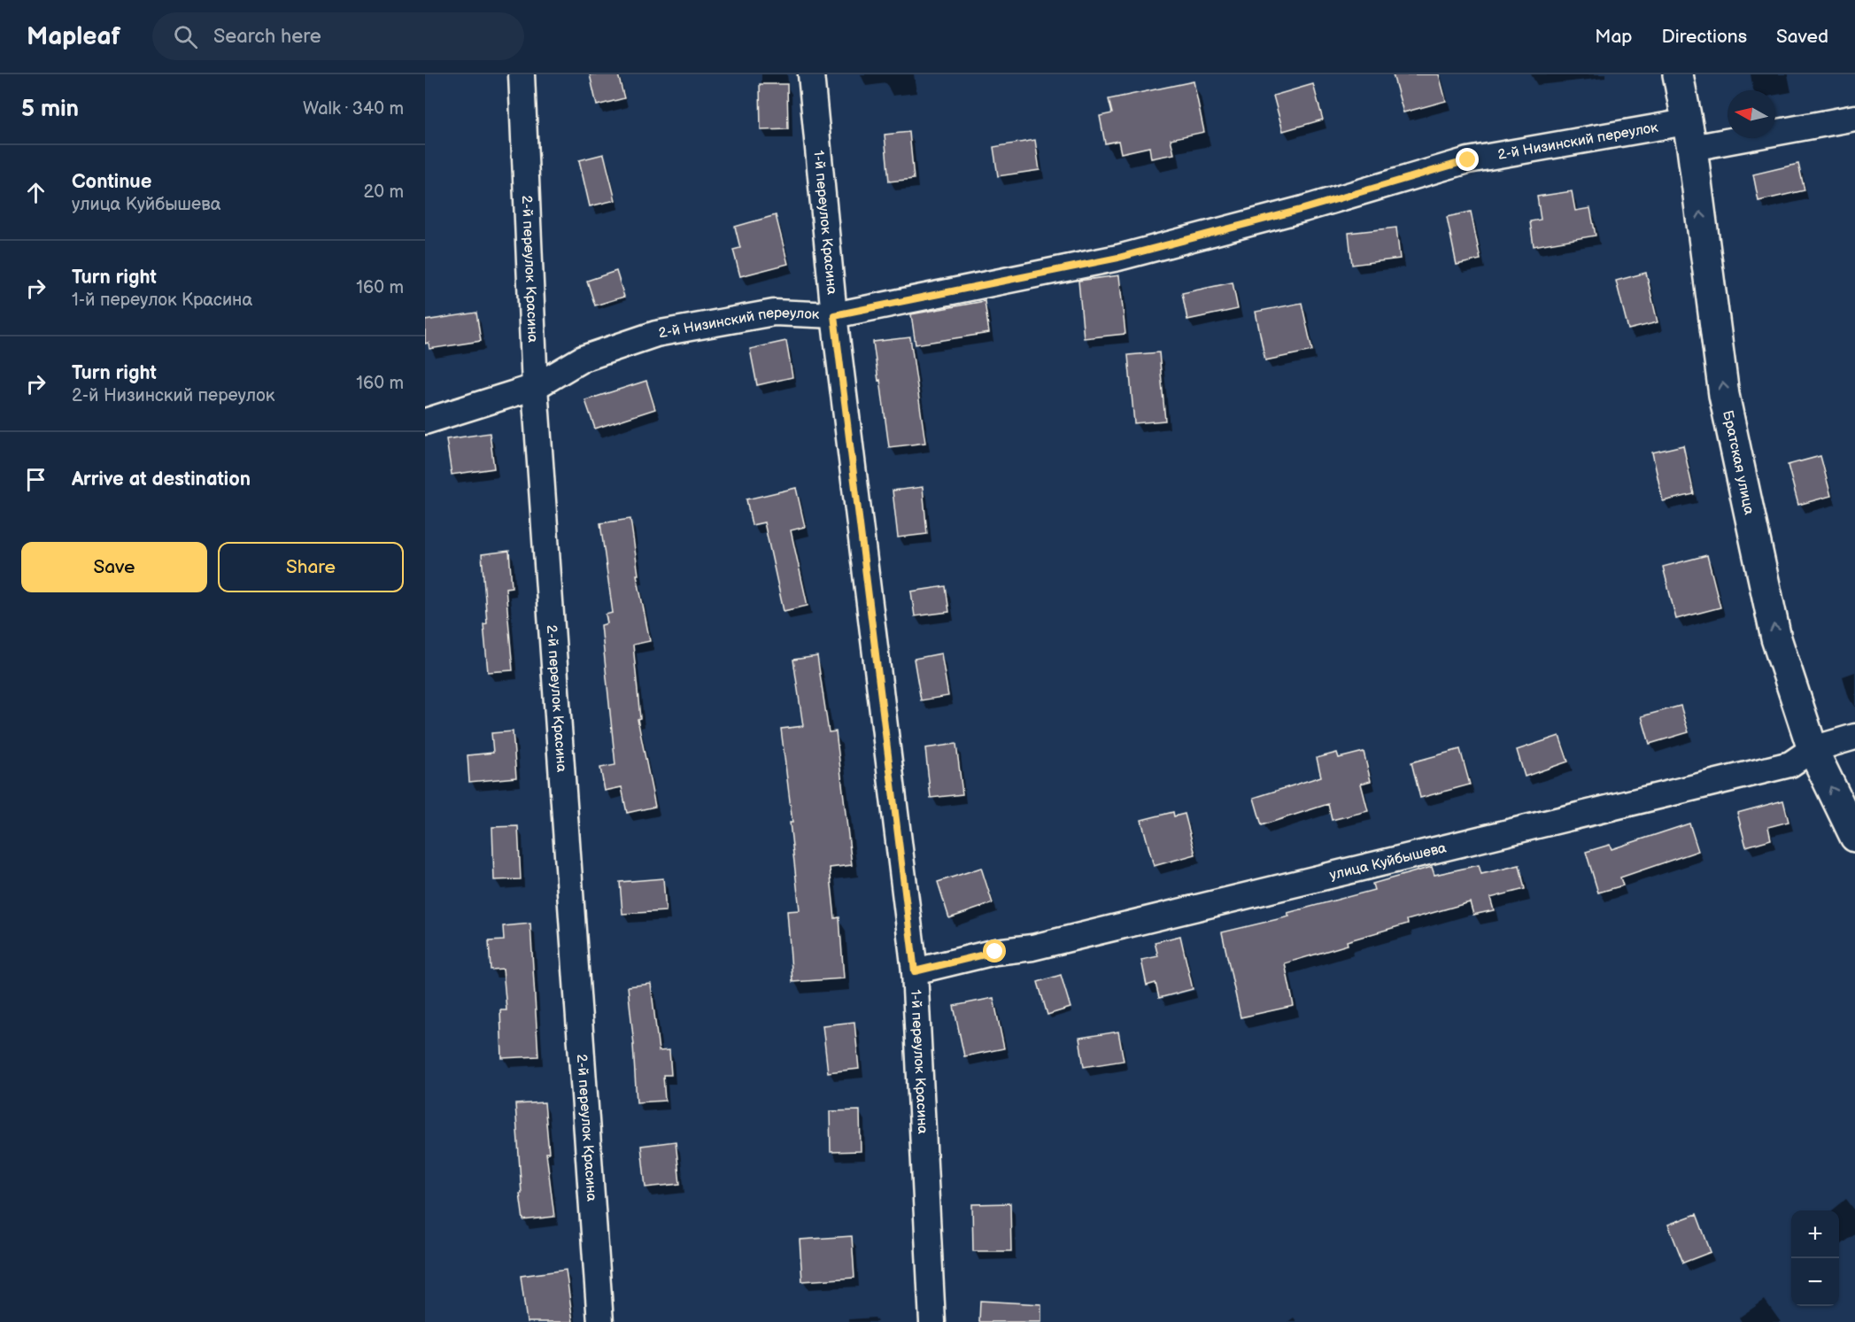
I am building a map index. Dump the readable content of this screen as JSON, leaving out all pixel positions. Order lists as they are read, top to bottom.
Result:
{
  "streets": {
    "street": [
      "2-й Низинский переулок",
      "1-й переулок Красина",
      "2-й переулок Красина",
      "Братская улица",
      "улица Куйбышева"
    ]
  },
  "crossings": [
    ["2-й Низинский переулок", "1-й переулок Красина"],
    ["2-й Низинский переулок", "2-й переулок Красина"],
    ["2-й Низинский переулок", "Братская улица"],
    ["1-й переулок Красина", "улица Куйбышева"],
    ["Братская улица", "улица Куйбышева"]
  ],
  "one_way": ["Братская улица"],
  "north": "left",
  "page": {
    "header": "Mapleaf",
    "search": "Search here",
    "nav": ["Map", "Directions", "Saved"],
    "heading": ["5 min", "Walk · 340 m"],
    "list": [
      ["Continue", "улица Куйбышева", "20 m"],
      ["Turn right", "1-й переулок Красина", "160 m"],
      ["Turn right", "2-й Низинский переулок", "160 m"],
      "Arrive at destination"
    ],
    "buttons": ["Save", "Share"],
    "map_buttons": ["+", "−"]
  }
}
